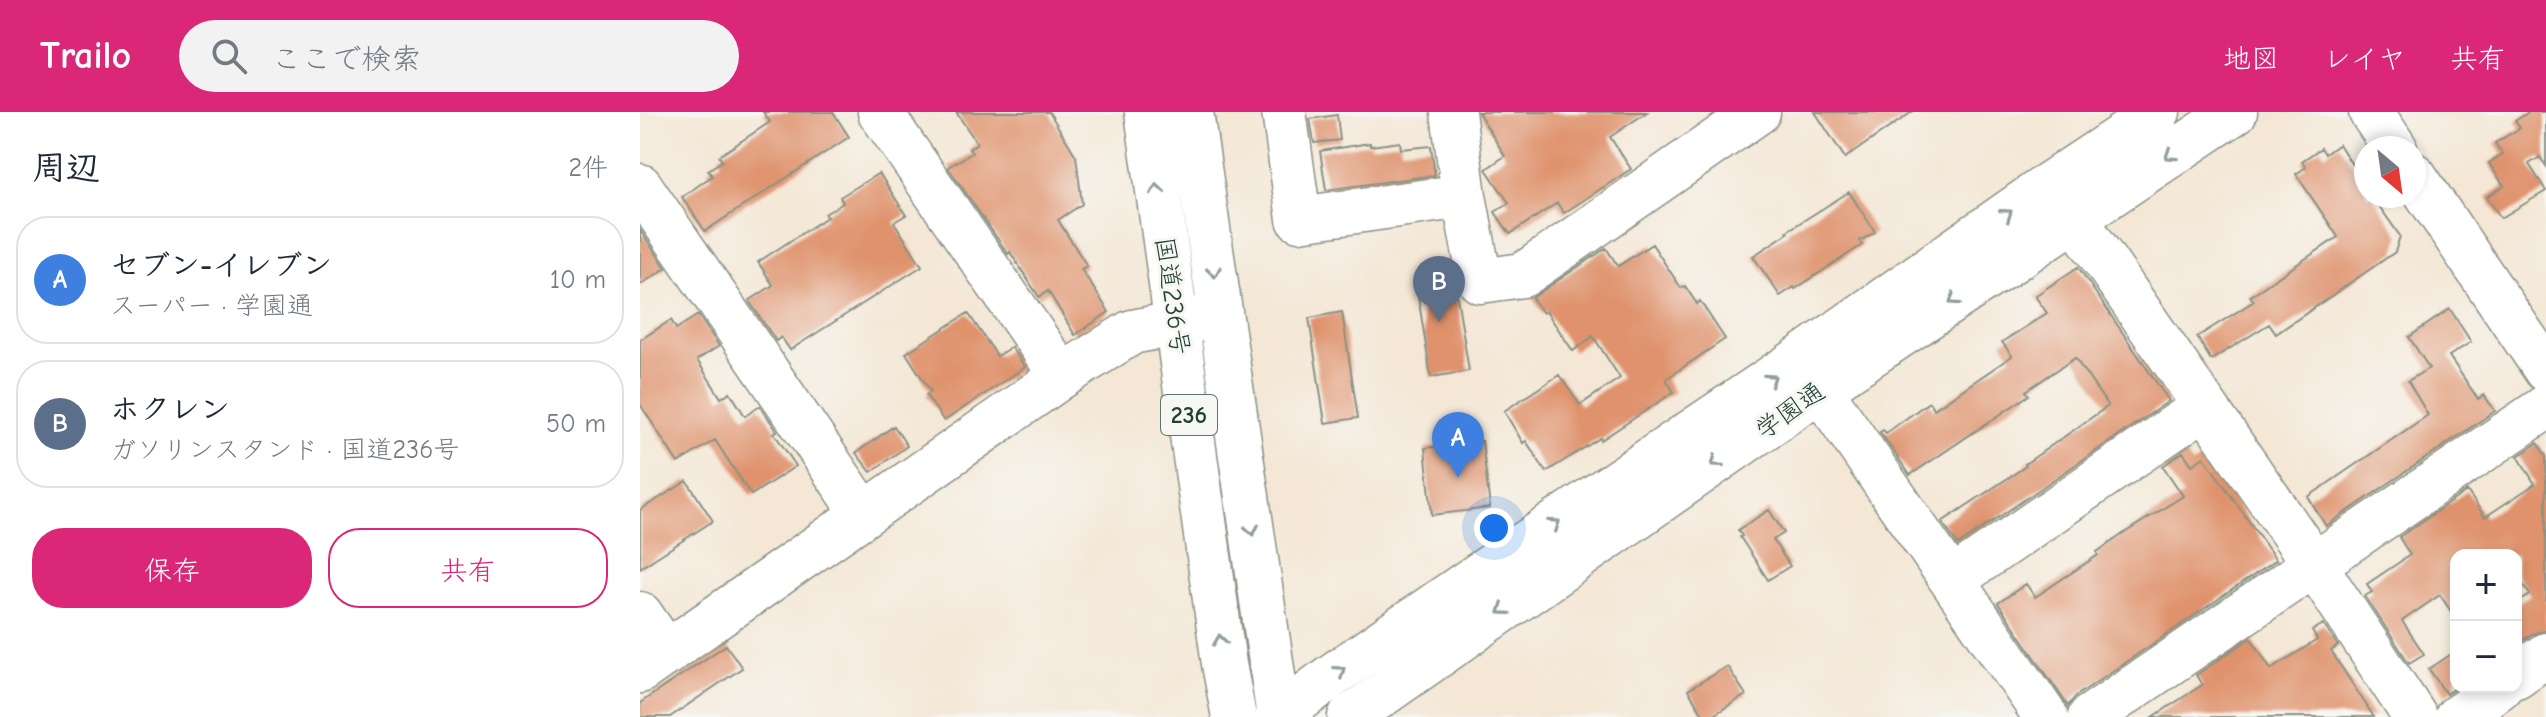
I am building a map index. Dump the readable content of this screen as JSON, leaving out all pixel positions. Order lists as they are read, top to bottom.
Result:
{
  "streets": {
    "main road": ["国道236号", "学園通", "236"]
  },
  "crossings": [
    ["国道236号", "学園通"]
  ],
  "north": "bottom right",
  "page": {
    "header": "Trailo",
    "search": "ここで検索",
    "nav": ["地図", "レイヤ", "共有"],
    "heading": ["周辺", "2件"],
    "list": [
      {
        "mark": "A",
        "name": "セブン-イレブン",
        "note": "スーパー · 学園通",
        "value": "10 m"
      },
      {
        "mark": "B",
        "name": "ホクレン",
        "note": "ガソリンスタンド · 国道236号",
        "value": "50 m"
      }
    ],
    "pins": ["B", "A"],
    "buttons": ["保存", "共有"],
    "map_buttons": ["+", "−"]
  }
}
